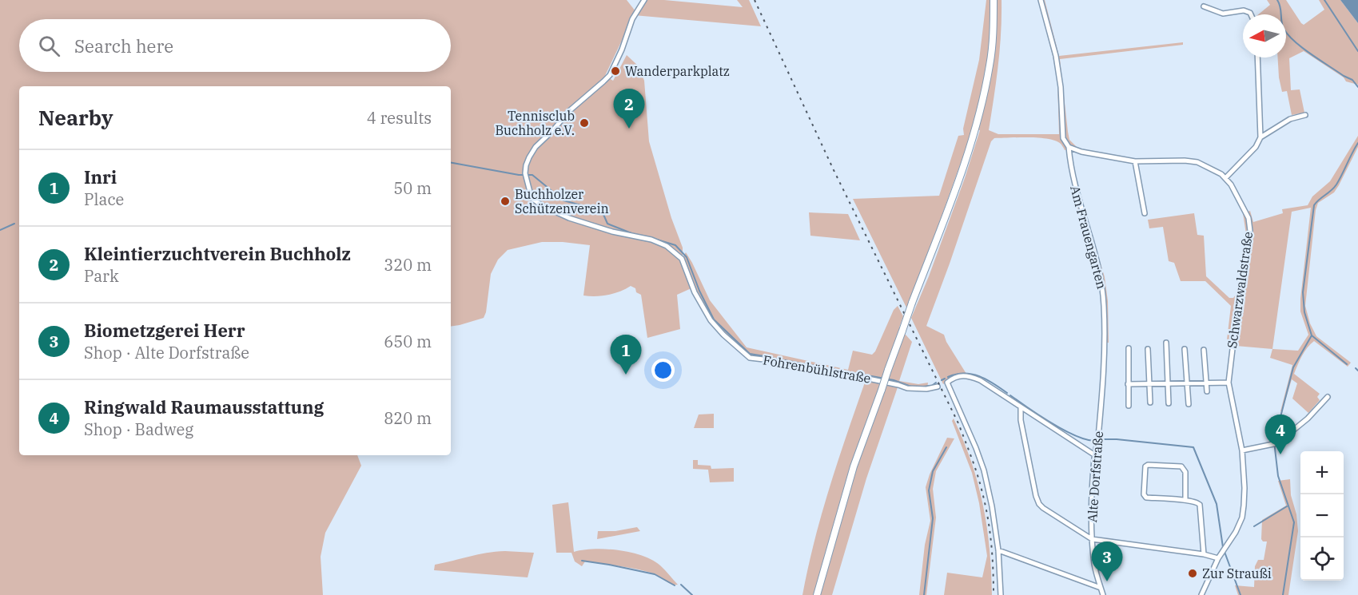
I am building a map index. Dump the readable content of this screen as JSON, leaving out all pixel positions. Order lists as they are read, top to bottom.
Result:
{
  "streets": {
    "street": [
      "Am Frauengarten",
      "Schwarzwaldstraße",
      "Fohrenbühlstraße",
      "Alte Dorfstraße"
    ]
  },
  "crossings": [
    ["Am Frauengarten", "Schwarzwaldstraße"],
    ["Am Frauengarten", "Alte Dorfstraße"]
  ],
  "places": [
    "Wanderparkplatz",
    "Tennisclub Buchholz e.V.",
    "Buchholzer Schützenverein",
    "Zur Straußi"
  ],
  "north": "left",
  "page": {
    "search": "Search here",
    "heading": ["Nearby", "4 results"],
    "pins": [
      "2",
      "1",
      "4",
      "3"
    ],
    "list": [
      {
        "mark": "1",
        "name": "Inri",
        "note": "Place",
        "value": "50 m"
      },
      {
        "mark": "2",
        "name": "Kleintierzuchtverein Buchholz",
        "note": "Park",
        "value": "320 m"
      },
      {
        "mark": "3",
        "name": "Biometzgerei Herr",
        "note": "Shop · Alte Dorfstraße",
        "value": "650 m"
      },
      {
        "mark": "4",
        "name": "Ringwald Raumausstattung",
        "note": "Shop · Badweg",
        "value": "820 m"
      }
    ],
    "map_buttons": ["+", "−"]
  }
}
